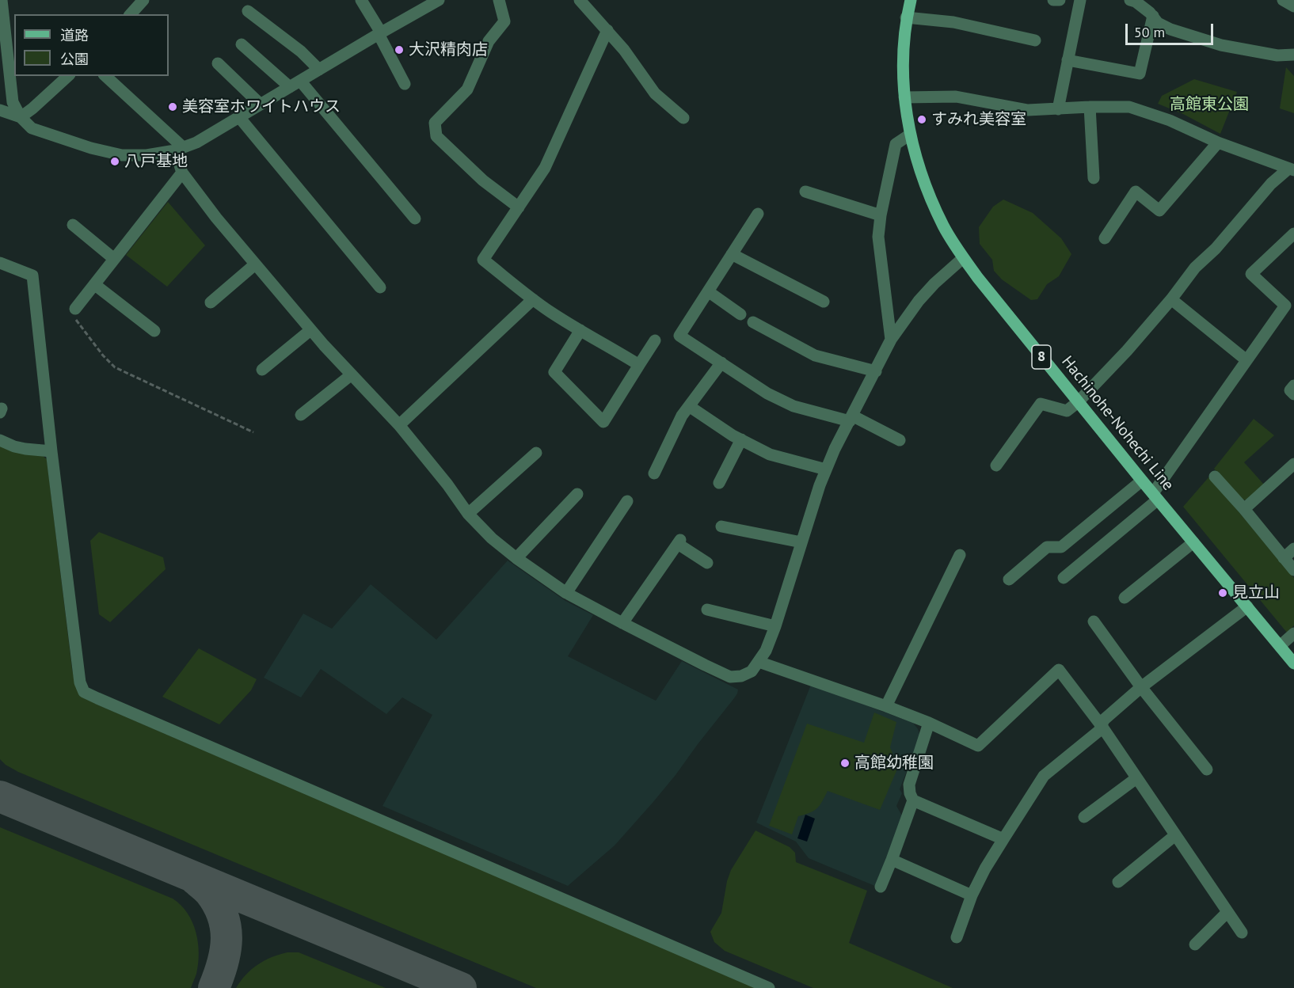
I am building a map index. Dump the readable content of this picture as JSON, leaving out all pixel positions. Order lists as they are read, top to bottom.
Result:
{
  "streets": {
    "main road": ["8", "Hachinohe-Nohechi Line"]
  },
  "parks": ["高館東公園"],
  "places": [
    "大沢精肉店",
    "美容室ホワイトハウス",
    "すみれ美容室",
    "八戸基地",
    "見立山",
    "高館幼稚園"
  ],
  "legend": ["道路", "公園"],
  "scale_bar": "50 m"
}
